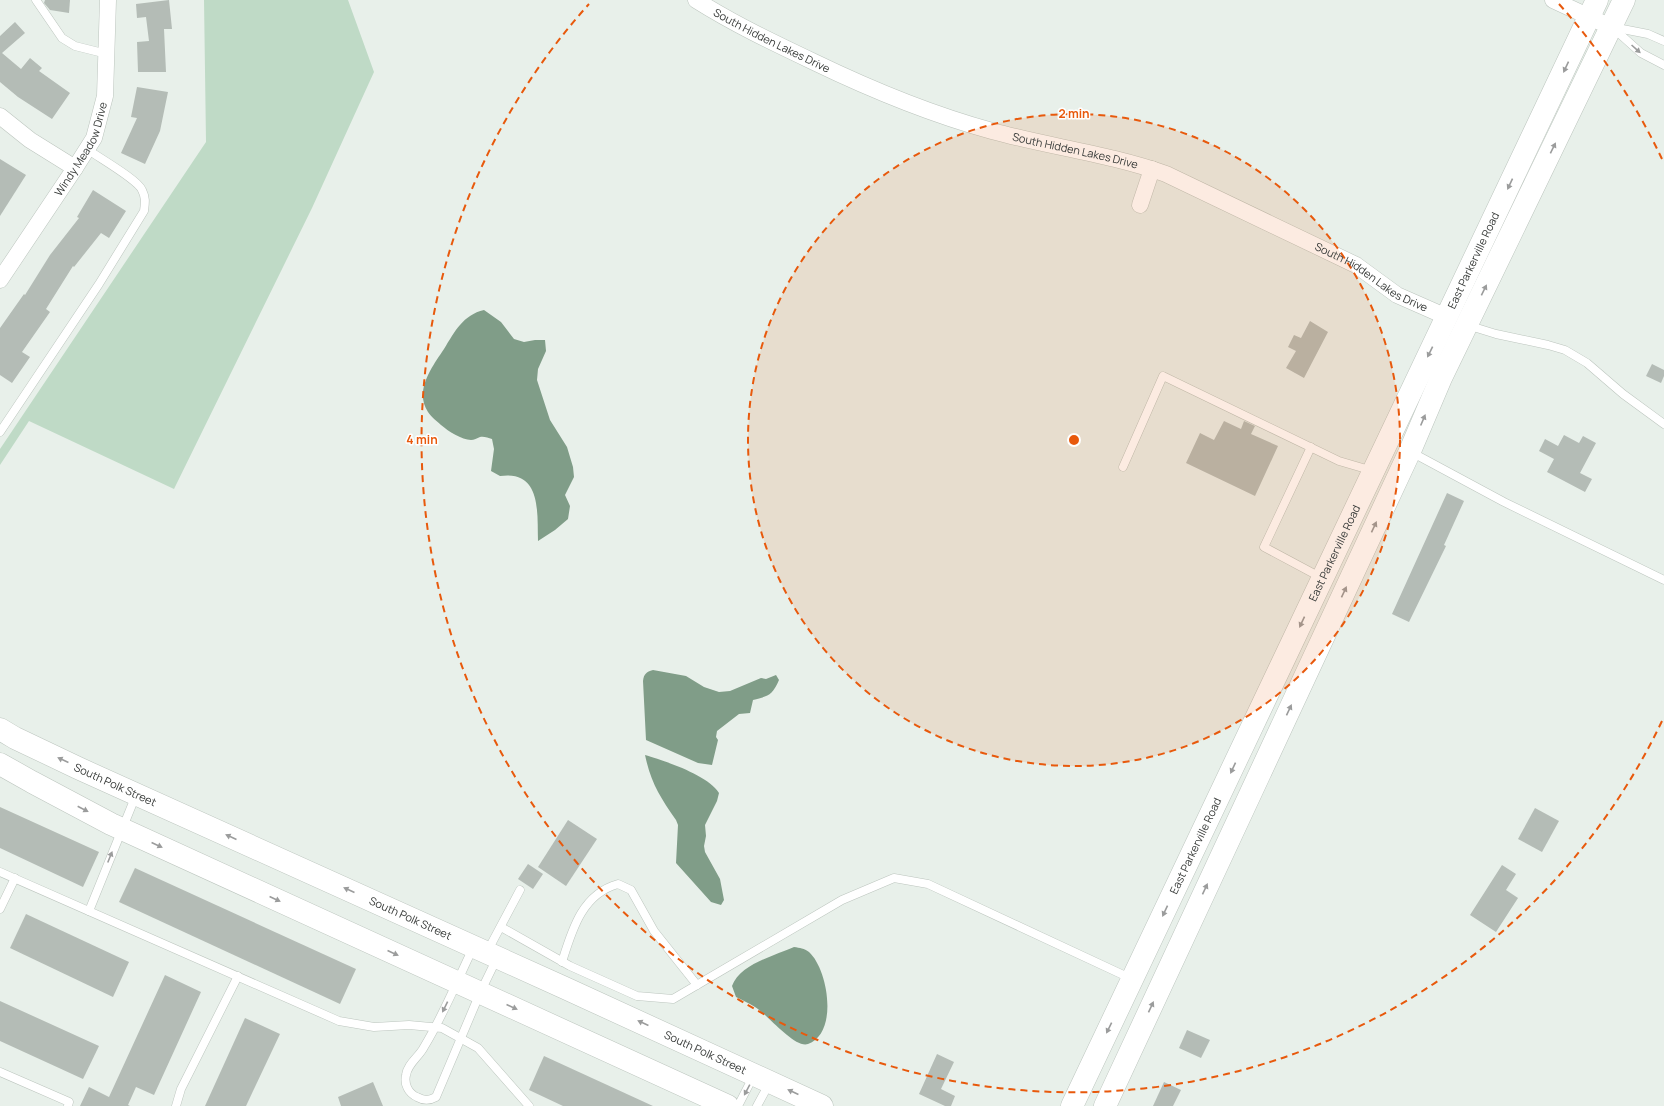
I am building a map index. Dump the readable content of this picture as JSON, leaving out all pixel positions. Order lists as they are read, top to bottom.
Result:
{
  "streets": {
    "main road": ["East Parkerville Road", "South Polk Street"],
    "street": ["South Hidden Lakes Drive", "Windy Meadow Drive"]
  },
  "crossings": [
    ["South Hidden Lakes Drive", "East Parkerville Road"]
  ],
  "rings": ["2 min", "4 min"]
}
